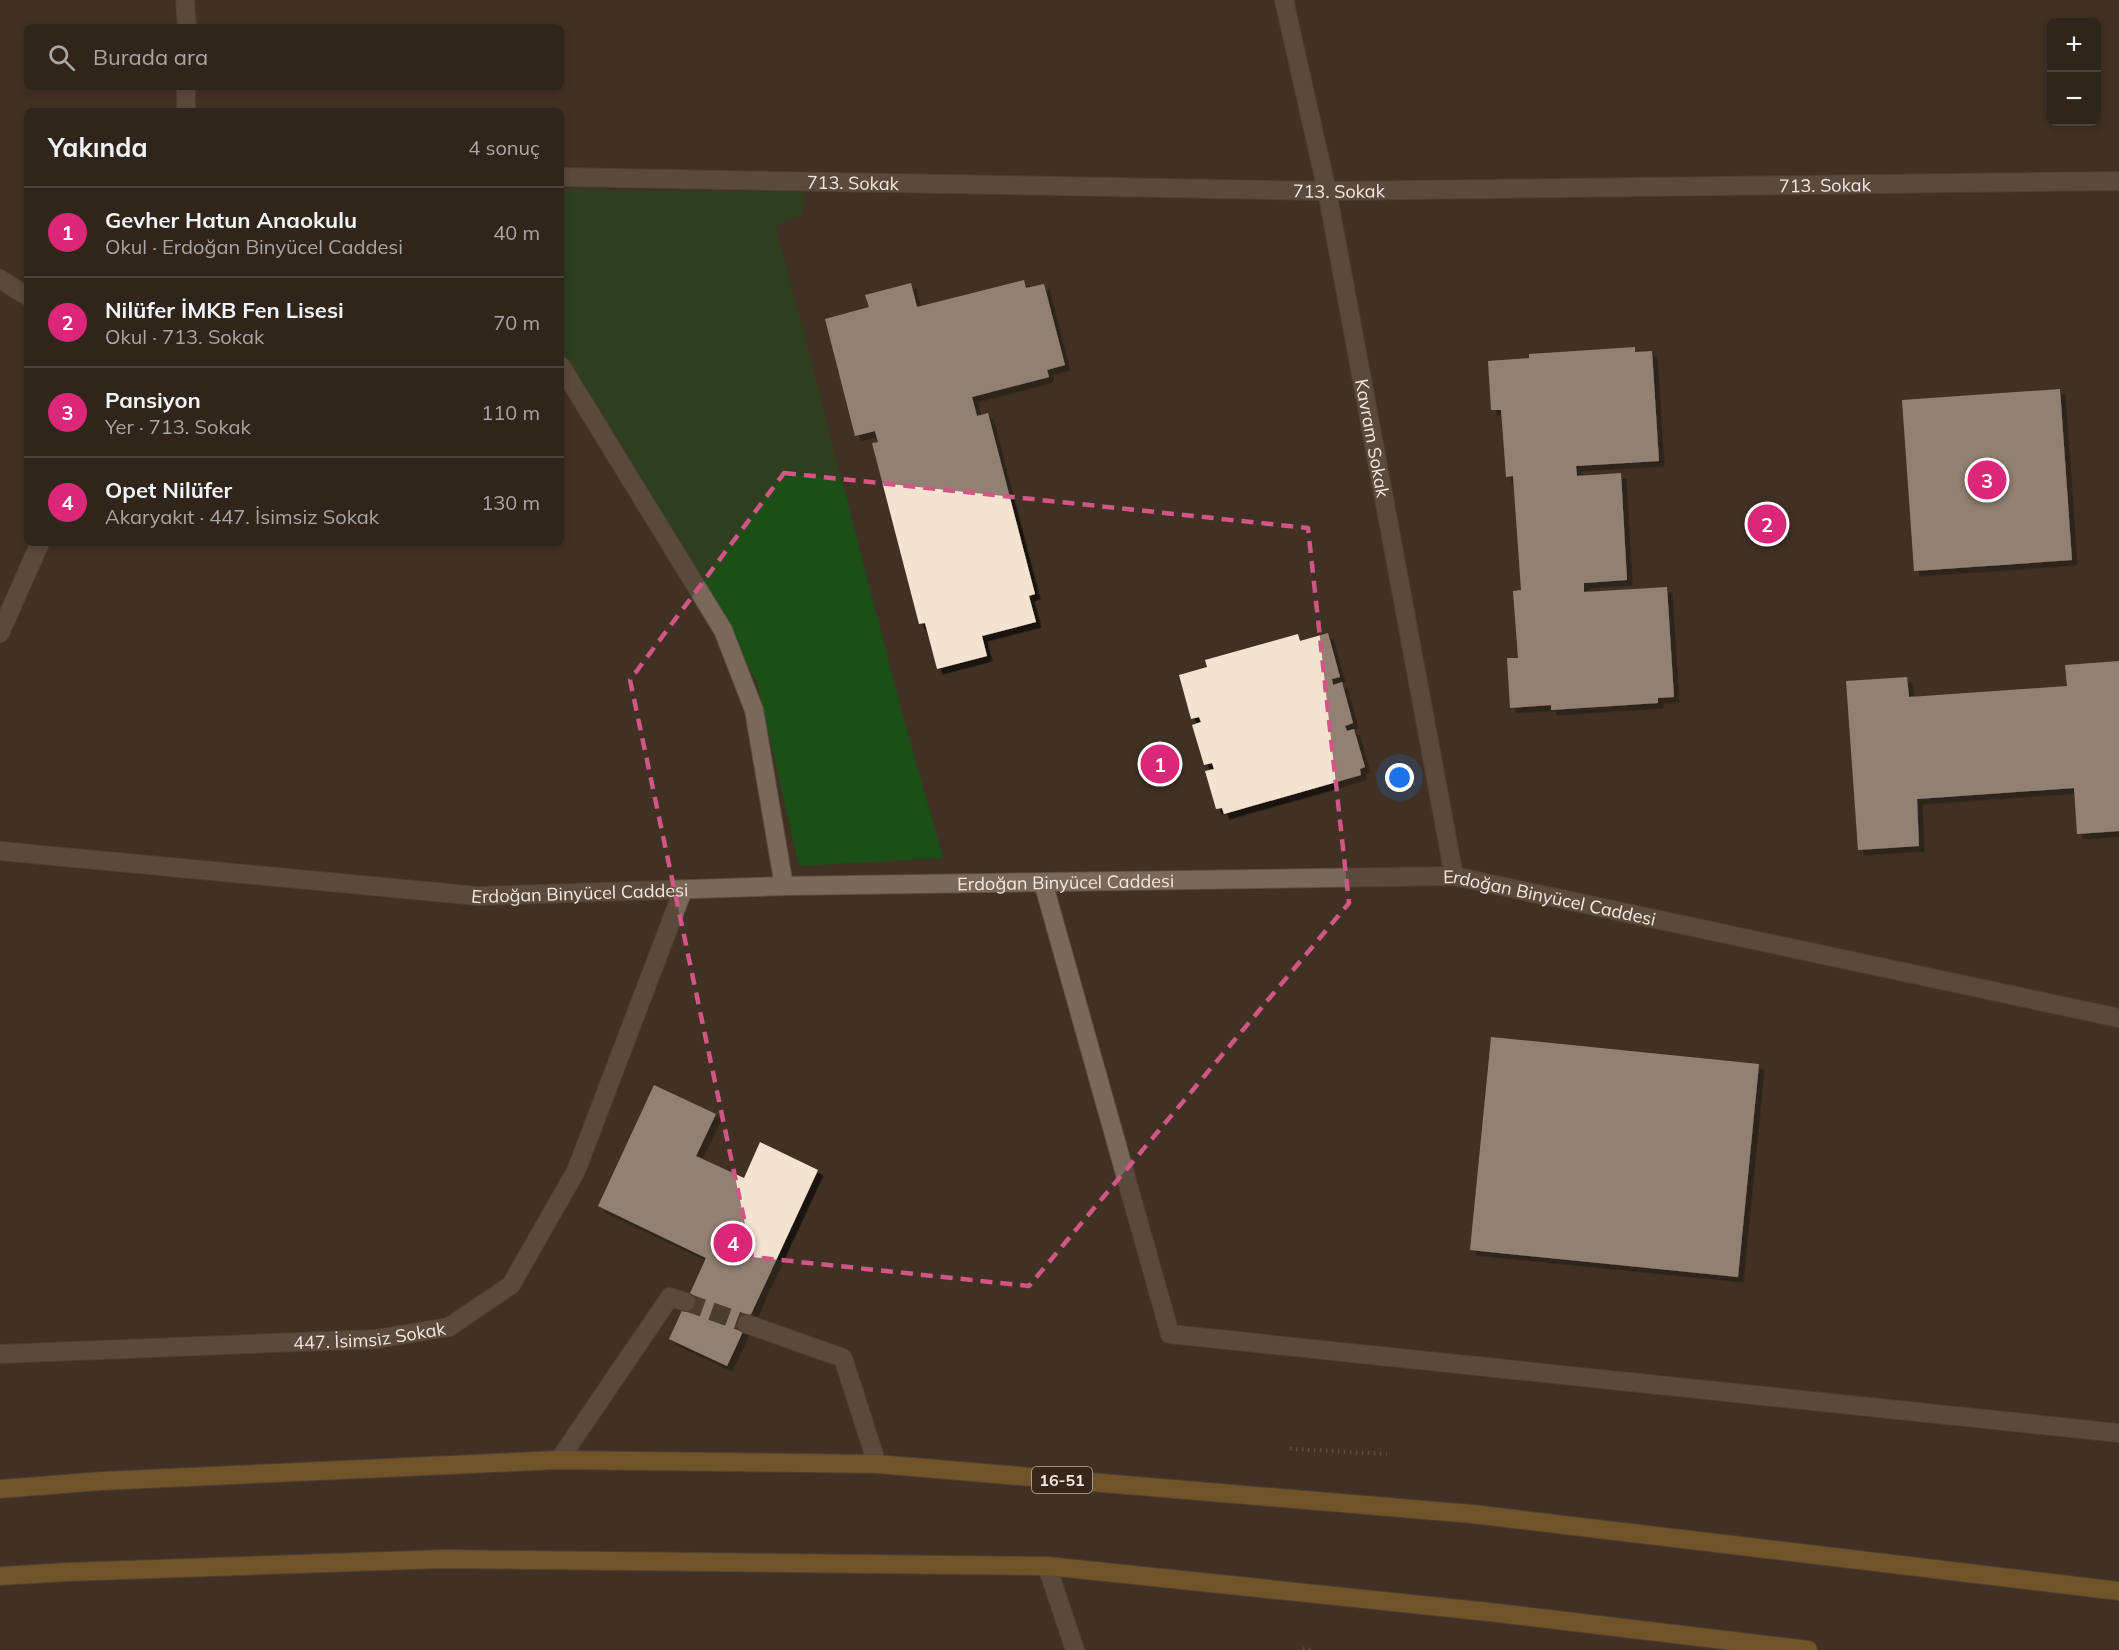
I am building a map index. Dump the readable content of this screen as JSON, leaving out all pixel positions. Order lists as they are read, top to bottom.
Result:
{
  "streets": {
    "main road": ["16-51"],
    "street": [
      "713. Sokak",
      "Kavram Sokak",
      "Erdoğan Binyücel Caddesi",
      "447. İsimsiz Sokak"
    ]
  },
  "crossings": [
    ["713. Sokak", "Kavram Sokak"],
    ["Kavram Sokak", "Erdoğan Binyücel Caddesi"],
    ["Erdoğan Binyücel Caddesi", "447. İsimsiz Sokak"]
  ],
  "page": {
    "map_buttons": ["+", "−"],
    "search": "Burada ara",
    "heading": ["Yakında", "4 sonuç"],
    "list": [
      {
        "mark": "1",
        "name": "Gevher Hatun Anaokulu",
        "note": "Okul · Erdoğan Binyücel Caddesi",
        "value": "40 m"
      },
      {
        "mark": "2",
        "name": "Nilüfer İMKB Fen Lisesi",
        "note": "Okul · 713. Sokak",
        "value": "70 m"
      },
      {
        "mark": "3",
        "name": "Pansiyon",
        "note": "Yer · 713. Sokak",
        "value": "110 m"
      },
      {
        "mark": "4",
        "name": "Opet Nilüfer",
        "note": "Akaryakıt · 447. İsimsiz Sokak",
        "value": "130 m"
      }
    ],
    "pins": [
      "3",
      "2",
      "1",
      "4"
    ]
  }
}
